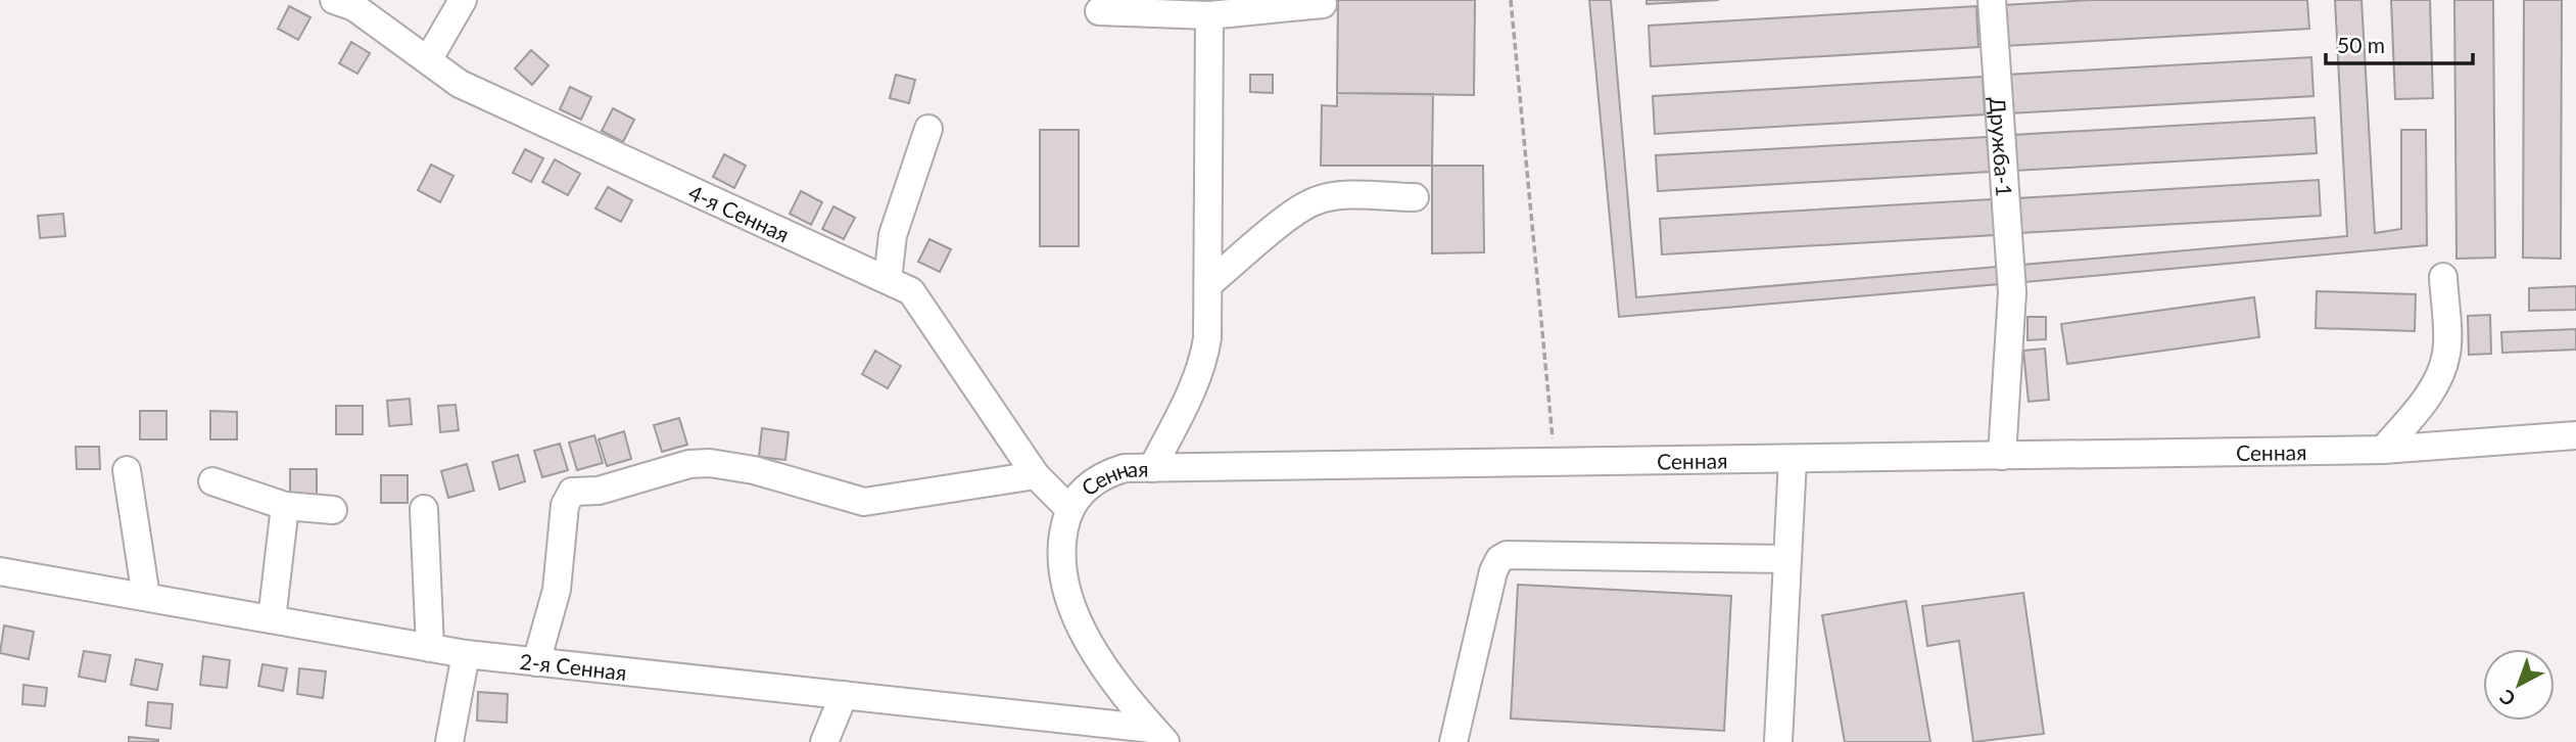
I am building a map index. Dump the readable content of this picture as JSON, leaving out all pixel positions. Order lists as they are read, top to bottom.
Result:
{
  "streets": {
    "street": [
      "Дружба-1",
      "4-я Сенная",
      "Сенная",
      "2-я Сенная"
    ]
  },
  "crossings": [
    ["Дружба-1", "Сенная"],
    ["4-я Сенная", "Сенная"],
    ["Сенная", "2-я Сенная"]
  ],
  "scale_bar": "50 m",
  "north": "bottom left"
}
